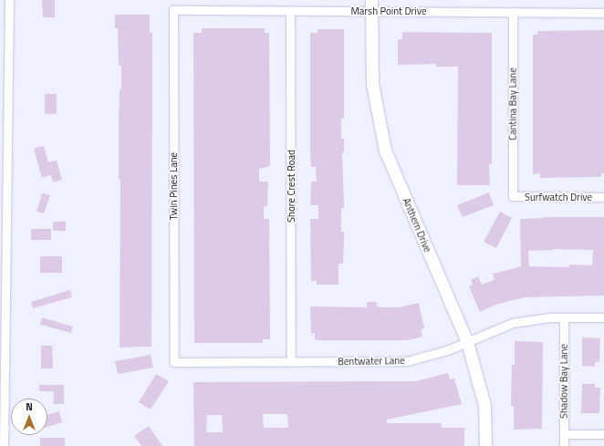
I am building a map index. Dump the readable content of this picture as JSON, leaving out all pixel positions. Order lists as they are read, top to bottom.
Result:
{
  "streets": {
    "street": [
      "Marsh Point Drive",
      "Cantina Bay Lane",
      "Twin Pines Lane",
      "Shore Crest Road",
      "Surfwatch Drive",
      "Anthem Drive",
      "Bentwater Lane",
      "Shadow Bay Lane"
    ]
  },
  "crossings": [
    ["Marsh Point Drive", "Cantina Bay Lane"],
    ["Marsh Point Drive", "Twin Pines Lane"],
    ["Marsh Point Drive", "Shore Crest Road"],
    ["Marsh Point Drive", "Anthem Drive"],
    ["Cantina Bay Lane", "Surfwatch Drive"],
    ["Twin Pines Lane", "Bentwater Lane"],
    ["Shore Crest Road", "Bentwater Lane"],
    ["Anthem Drive", "Bentwater Lane"],
    ["Bentwater Lane", "Shadow Bay Lane"]
  ],
  "north": "top"
}
